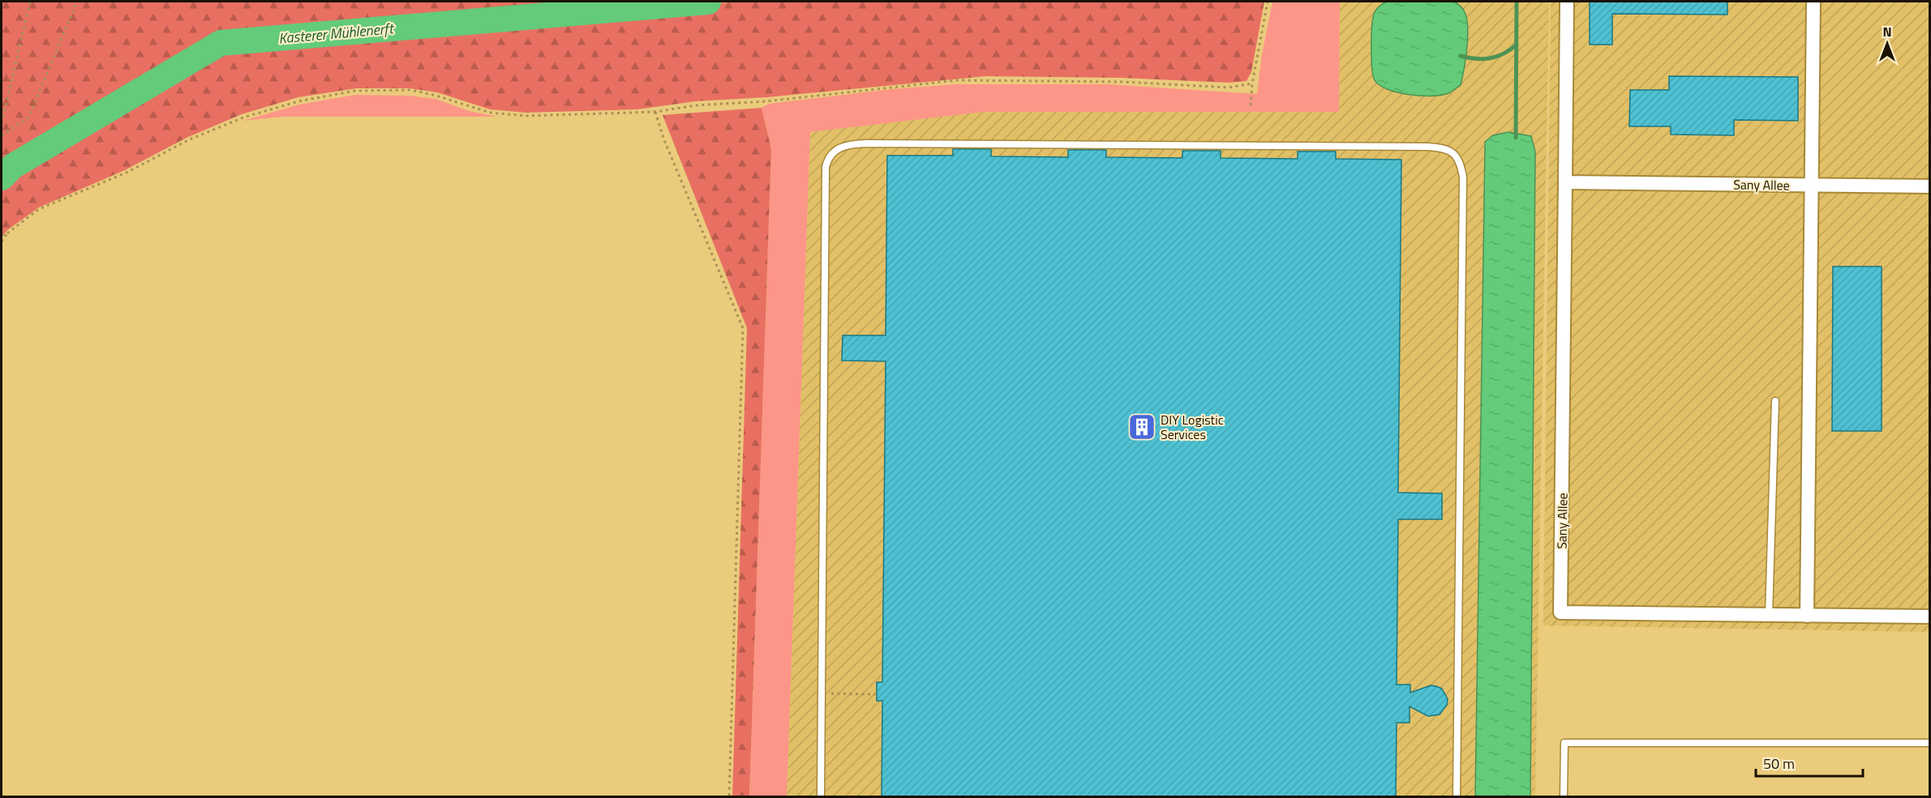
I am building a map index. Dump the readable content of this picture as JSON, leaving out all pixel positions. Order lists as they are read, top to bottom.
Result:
{
  "streets": {
    "street": ["Sany Allee"]
  },
  "water": ["Kasterer Mühlenerft"],
  "places": {
    "building": ["DIY Logistic Services"]
  },
  "scale_bar": "50 m",
  "north": "top"
}
